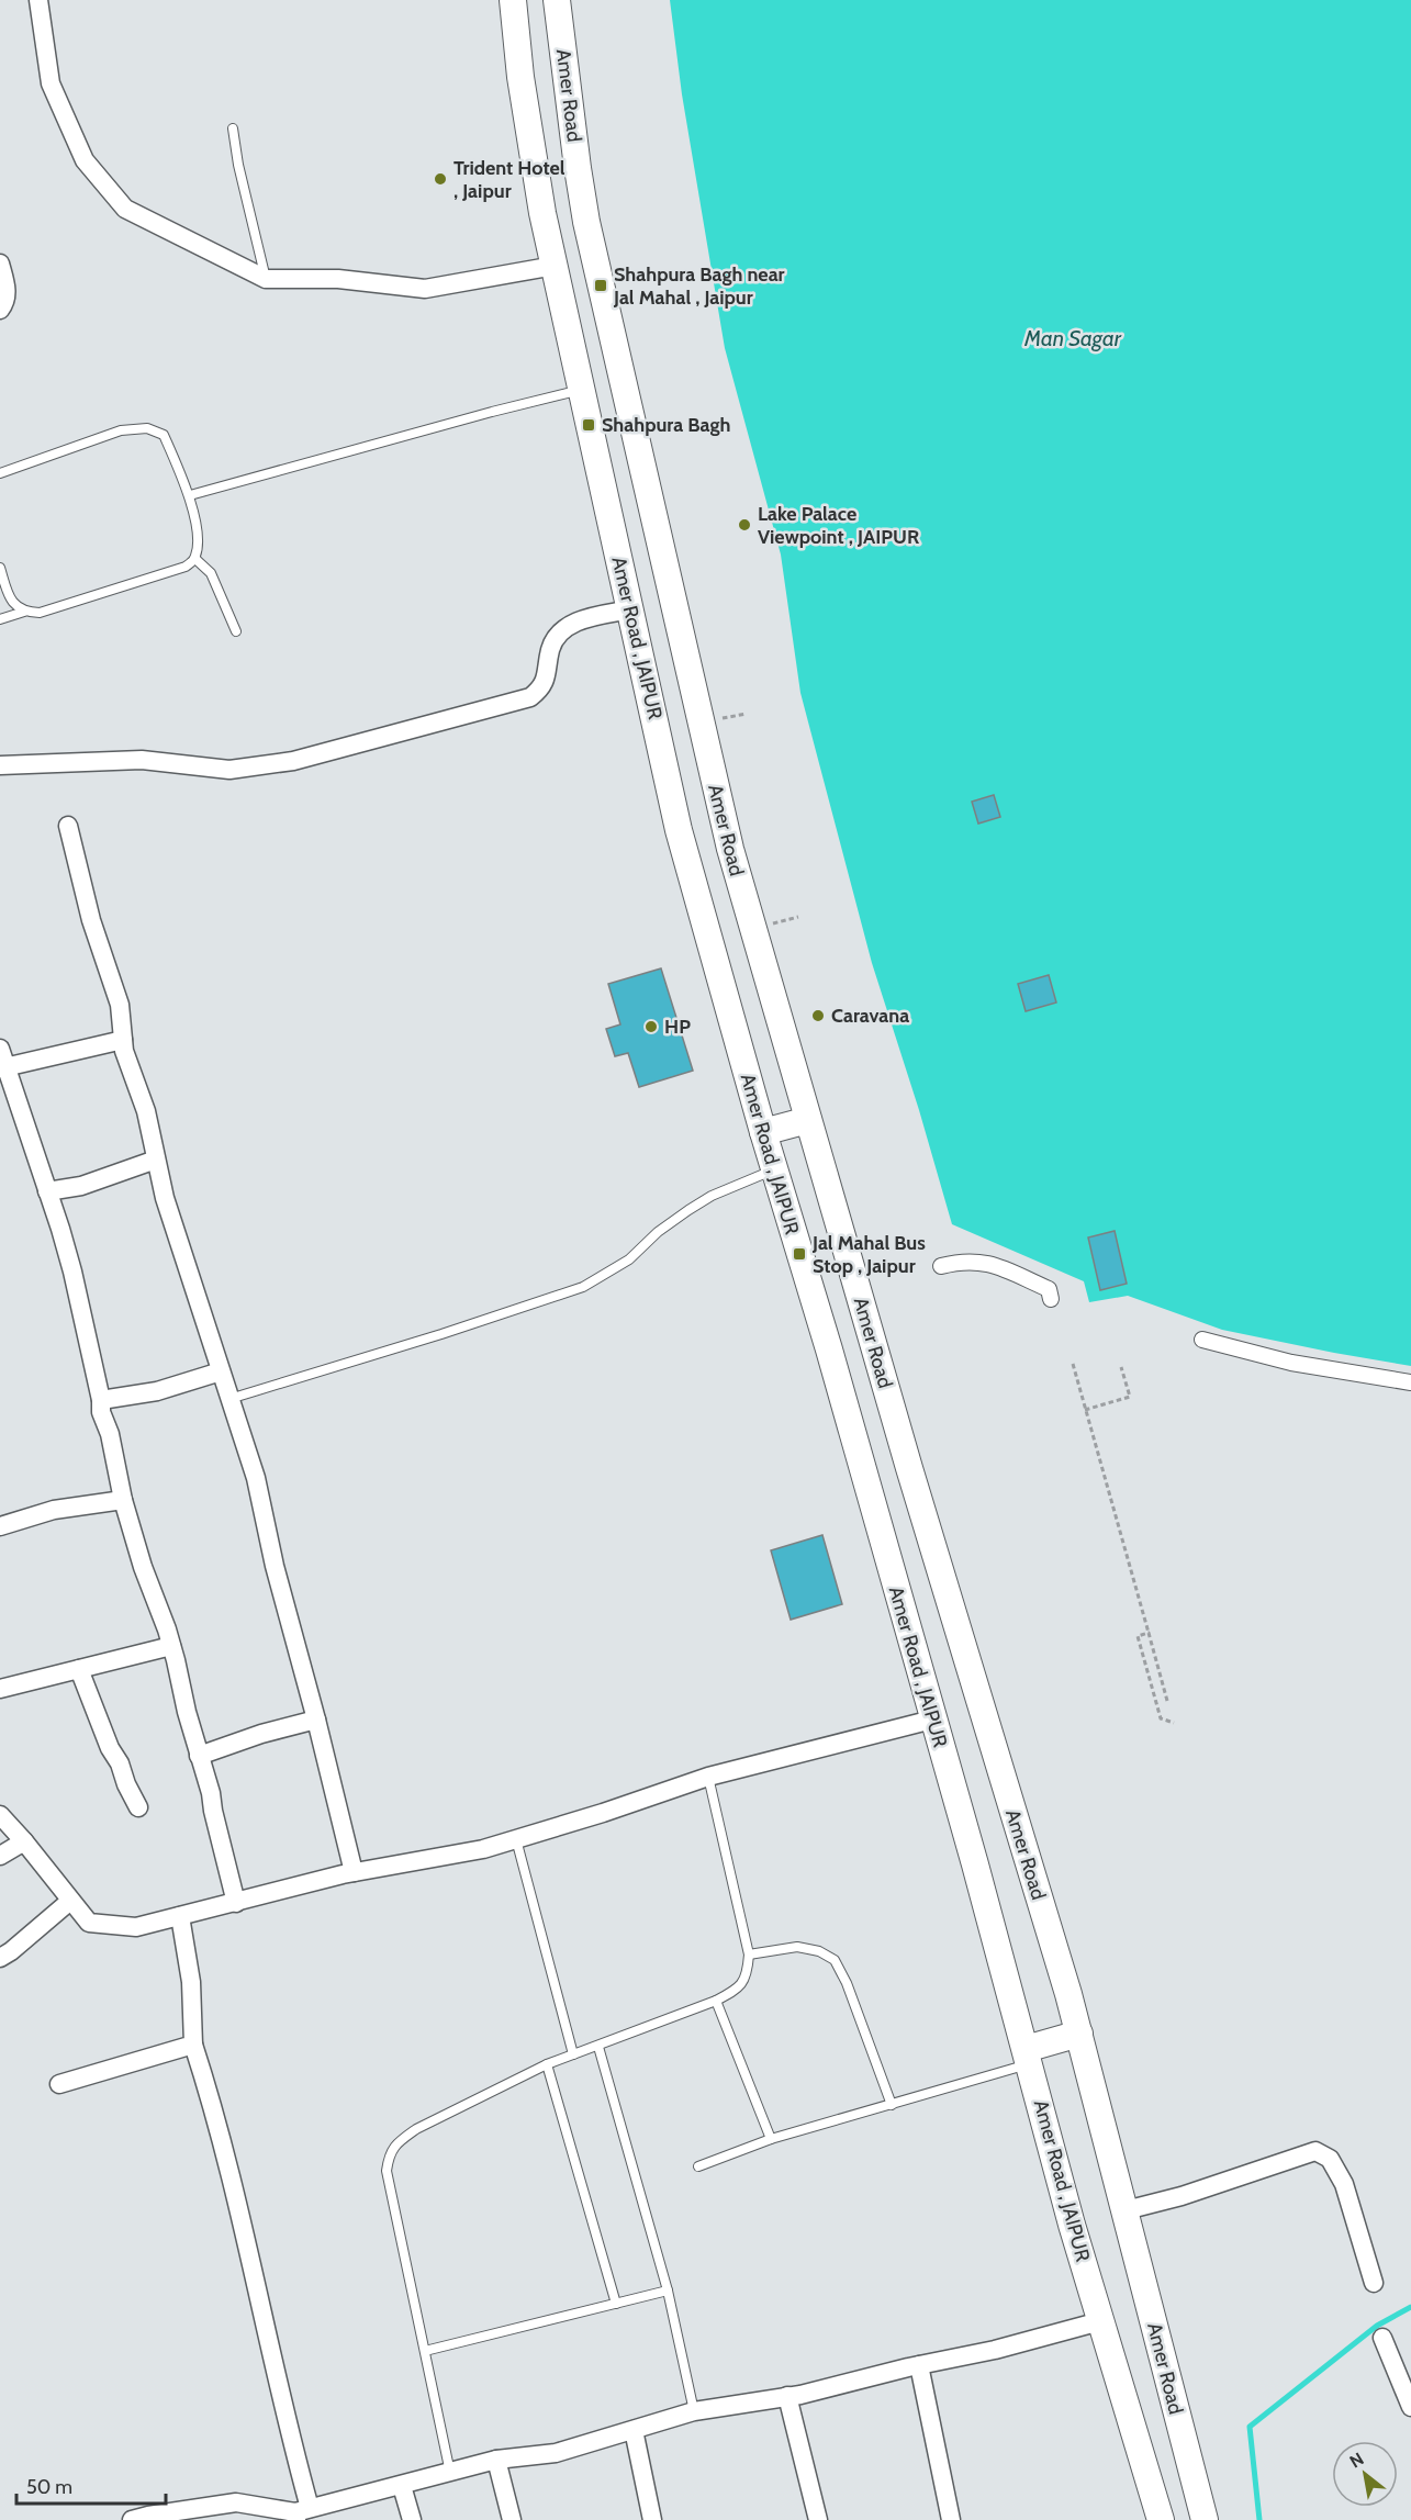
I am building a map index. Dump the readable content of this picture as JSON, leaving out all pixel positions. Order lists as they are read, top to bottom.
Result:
{
  "streets": {
    "main road": ["Amer Road", "Amer Road , JAIPUR"]
  },
  "water": ["Man Sagar"],
  "places": {
    "other": [
      "Trident Hotel , Jaipur",
      "Lake Palace Viewpoint , JAIPUR",
      "Caravana",
      "HP"
    ],
    "transit": ["Shahpura Bagh near Jal Mahal , Jaipur", "Shahpura Bagh", "Jal Mahal Bus Stop , Jaipur"]
  },
  "scale_bar": "50 m",
  "north": "top left"
}
